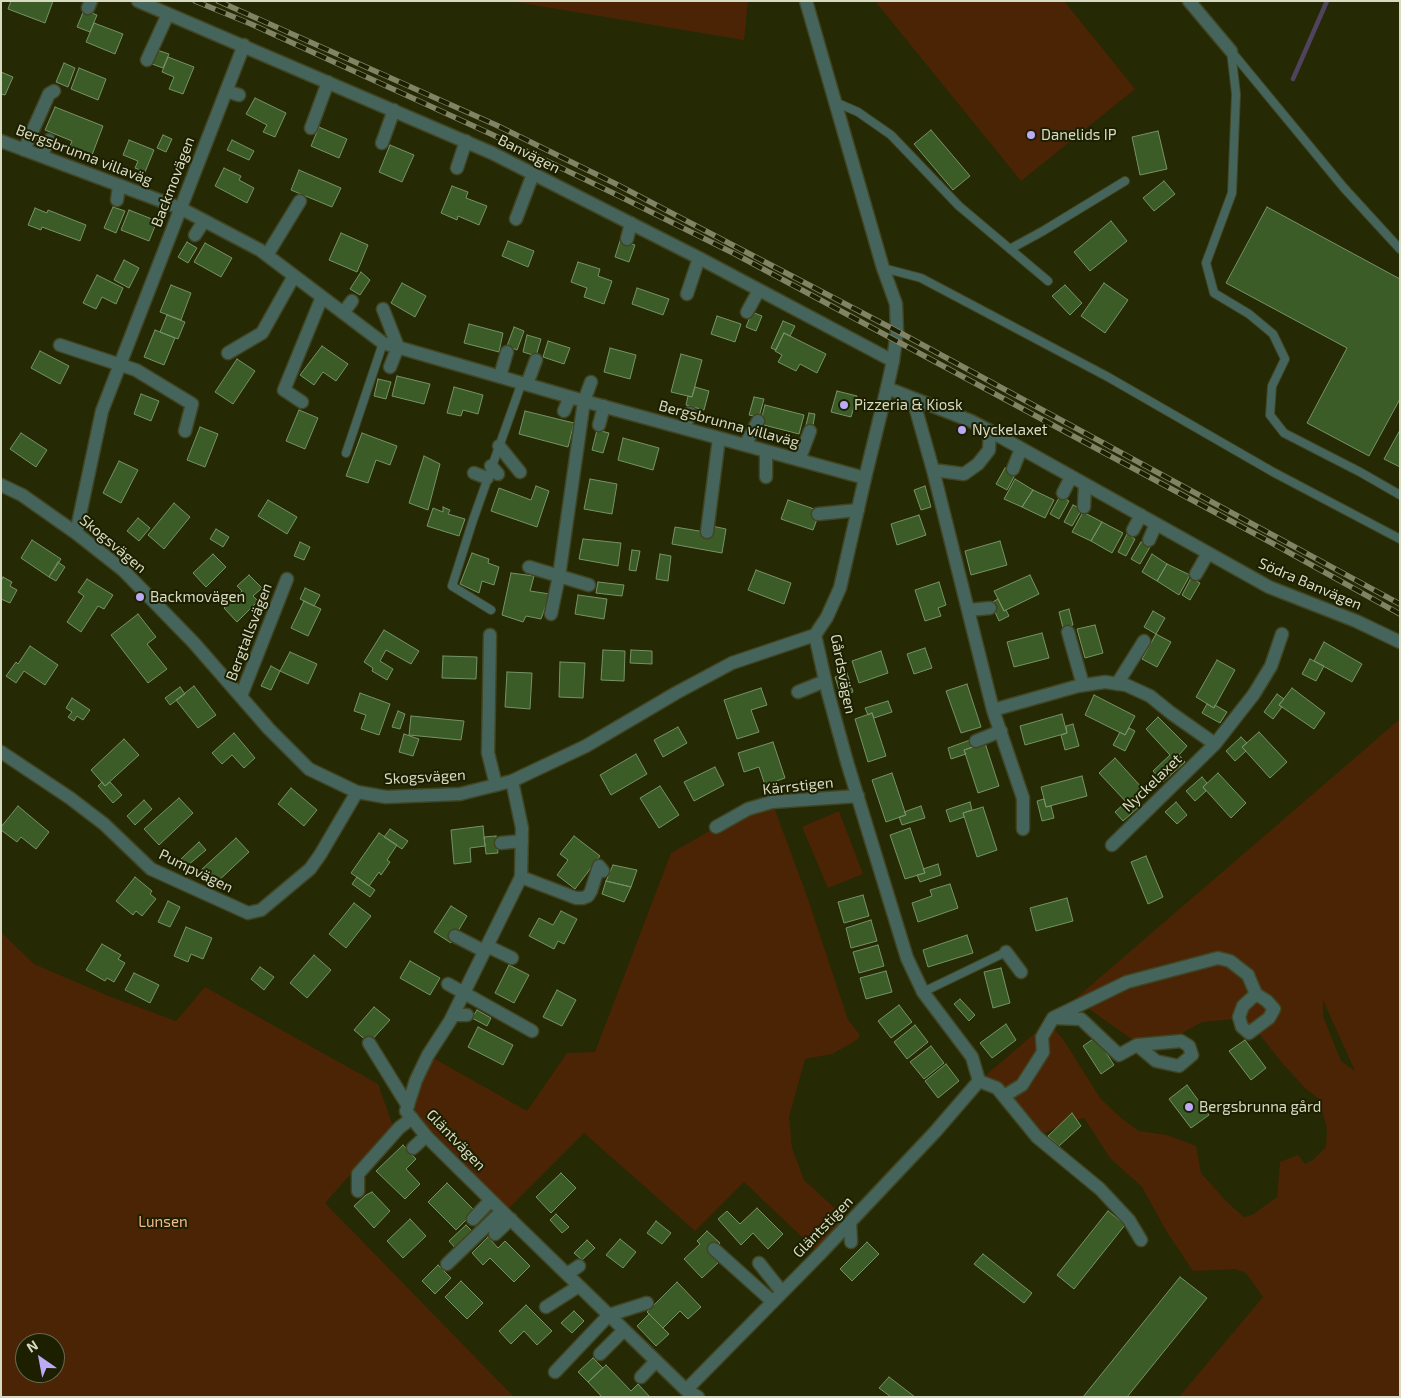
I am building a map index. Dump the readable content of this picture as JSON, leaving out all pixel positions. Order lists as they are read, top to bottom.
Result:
{
  "streets": {
    "street": [
      "Banvägen",
      "Bergsbrunna villaväg",
      "Backmovägen",
      "Skogsvägen",
      "Södra Banvägen",
      "Bergtallsvägen",
      "Gårdsvägen",
      "Nyckelaxet",
      "Kärrstigen",
      "Pumpvägen",
      "Gläntvägen",
      "Gläntstigen"
    ]
  },
  "crossings": [
    ["Banvägen", "Backmovägen"],
    ["Banvägen", "Gårdsvägen"],
    ["Bergsbrunna villaväg", "Backmovägen"],
    ["Bergsbrunna villaväg", "Gårdsvägen"],
    ["Backmovägen", "Skogsvägen"],
    ["Skogsvägen", "Bergtallsvägen"],
    ["Skogsvägen", "Gårdsvägen"],
    ["Skogsvägen", "Pumpvägen"],
    ["Skogsvägen", "Gläntvägen"],
    ["Södra Banvägen", "Gårdsvägen"],
    ["Gårdsvägen", "Kärrstigen"],
    ["Gårdsvägen", "Gläntstigen"],
    ["Gläntvägen", "Gläntstigen"]
  ],
  "parks": ["Lunsen"],
  "places": [
    "Danelids IP",
    "Pizzeria & Kiosk",
    "Nyckelaxet",
    "Backmovägen",
    "Bergsbrunna gård"
  ],
  "north": "top left"
}
